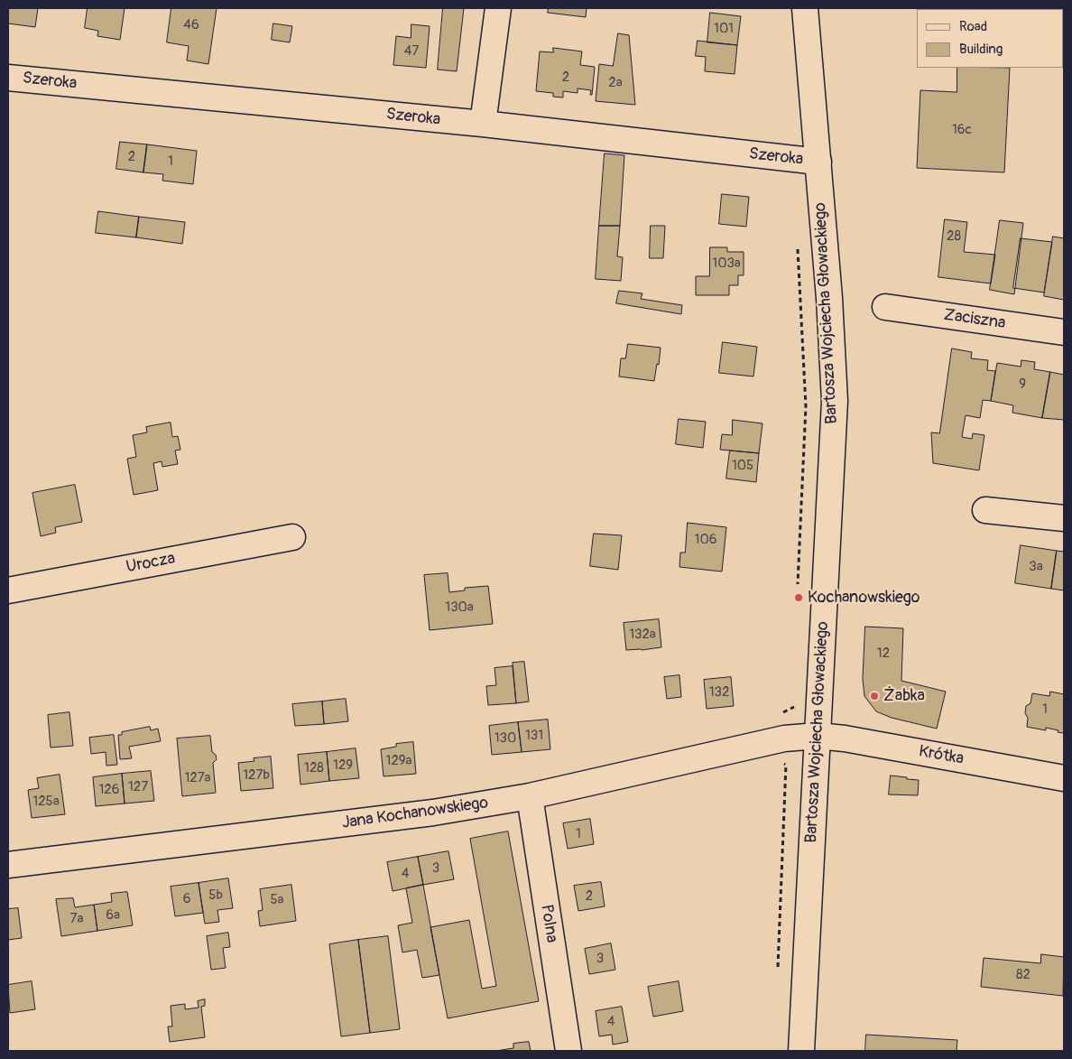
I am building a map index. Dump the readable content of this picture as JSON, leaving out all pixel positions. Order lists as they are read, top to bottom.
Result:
{
  "streets": {
    "street": [
      "Szeroka",
      "Bartosza Wojciecha Głowackiego",
      "Zaciszna",
      "Urocza",
      "Krótka",
      "Jana Kochanowskiego",
      "Polna"
    ]
  },
  "crossings": [
    ["Szeroka", "Bartosza Wojciecha Głowackiego"],
    ["Bartosza Wojciecha Głowackiego", "Krótka"],
    ["Bartosza Wojciecha Głowackiego", "Jana Kochanowskiego"],
    ["Krótka", "Jana Kochanowskiego"],
    ["Jana Kochanowskiego", "Polna"]
  ],
  "places": ["Kochanowskiego", "Żabka"],
  "house_numbers": [
    "46",
    "101",
    "47",
    "2",
    "2a",
    "16c",
    "2",
    "1",
    "28",
    "103a",
    "9",
    "105",
    "106",
    "3a",
    "130a",
    "132a",
    "12",
    "132",
    "1",
    "131",
    "130",
    "129a",
    "129",
    "128",
    "127b",
    "127a",
    "127",
    "126",
    "125a",
    "1",
    "3",
    "4",
    "5b",
    "2",
    "6",
    "5a",
    "6a",
    "7a",
    "3",
    "82",
    "4"
  ],
  "legend": ["Road", "Building"]
}
